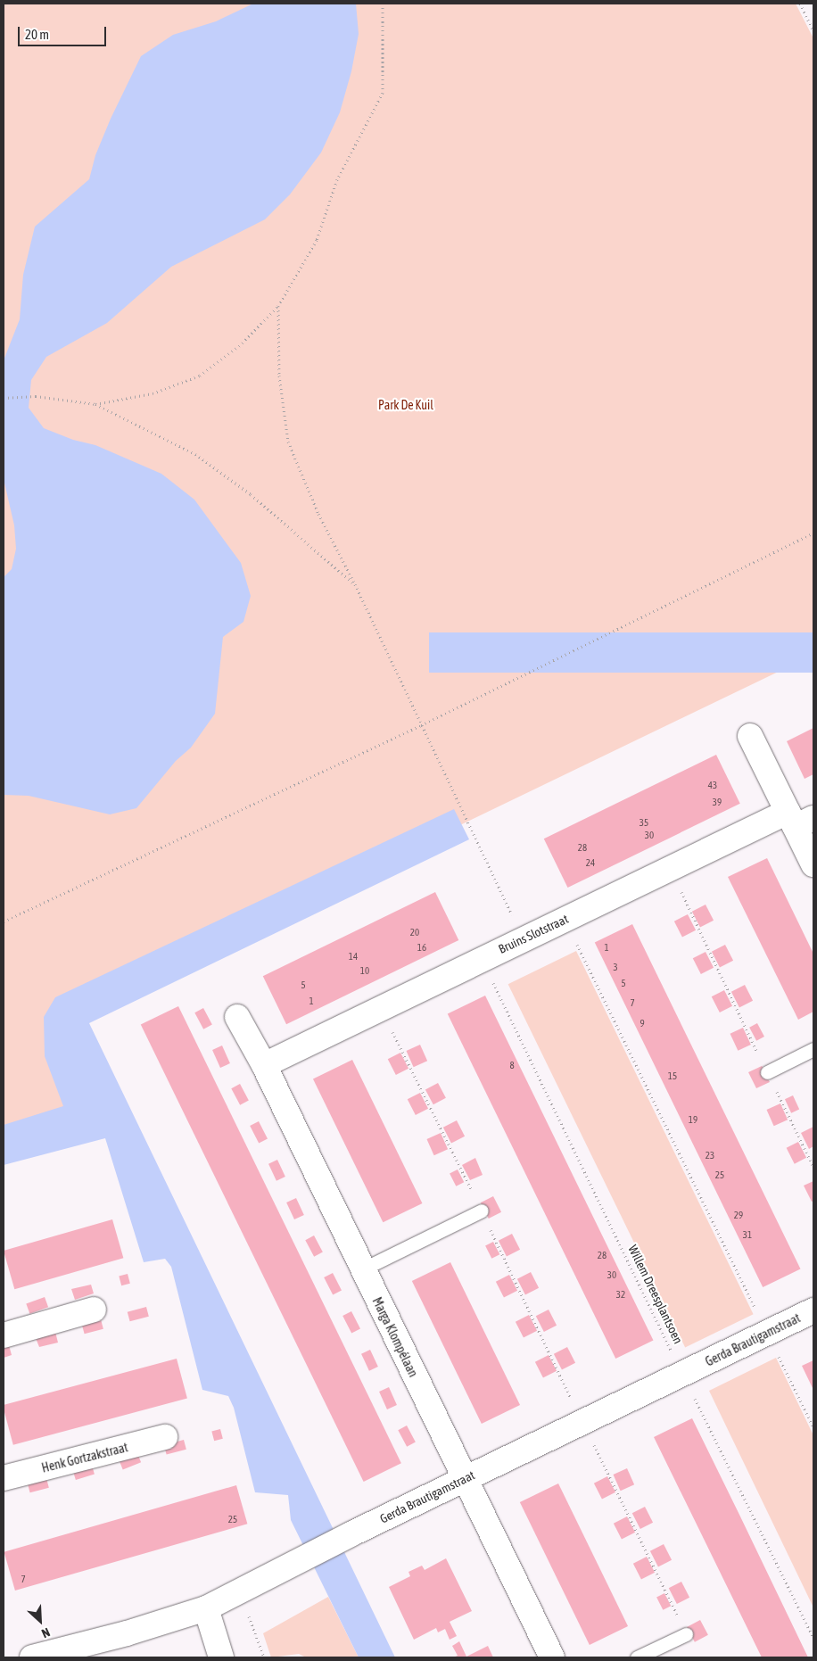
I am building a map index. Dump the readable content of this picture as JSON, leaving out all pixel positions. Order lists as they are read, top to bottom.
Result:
{
  "streets": {
    "street": [
      "Bruins Slotstraat",
      "Marga Klompélaan",
      "Gerda Brautigamstraat",
      "Henk Gortzakstraat"
    ],
    "path": ["Willem Dreesplantsoen"]
  },
  "crossings": [
    ["Bruins Slotstraat", "Willem Dreesplantsoen"],
    ["Bruins Slotstraat", "Marga Klompélaan"],
    ["Willem Dreesplantsoen", "Gerda Brautigamstraat"],
    ["Marga Klompélaan", "Gerda Brautigamstraat"]
  ],
  "parks": ["Park De Kuil"],
  "house_numbers": [
    "43",
    "39",
    "35",
    "30",
    "28",
    "24",
    "20",
    "16",
    "1",
    "14",
    "3",
    "10",
    "5",
    "5",
    "1",
    "7",
    "9",
    "8",
    "15",
    "19",
    "23",
    "25",
    "29",
    "31",
    "28",
    "30",
    "32",
    "25",
    "7"
  ],
  "scale_bar": "20 m",
  "north": "bottom right"
}
